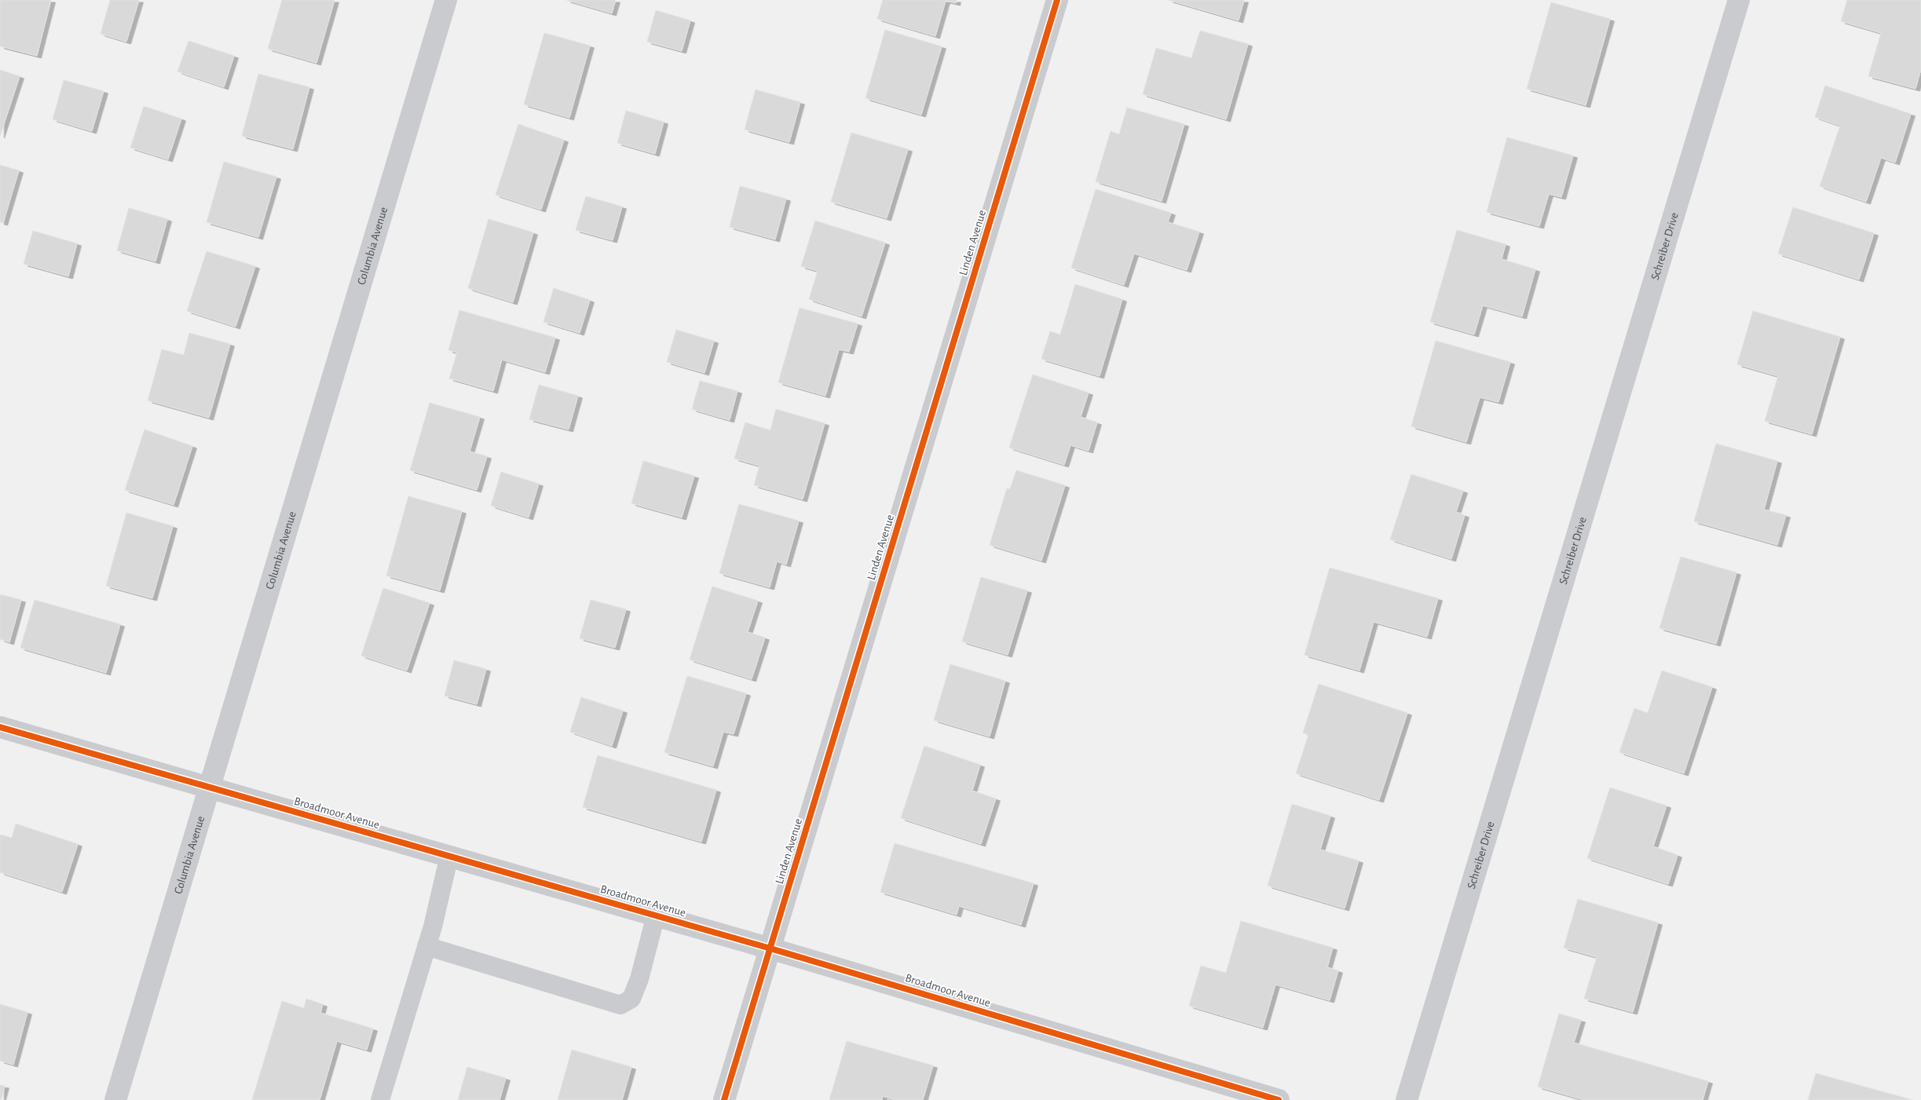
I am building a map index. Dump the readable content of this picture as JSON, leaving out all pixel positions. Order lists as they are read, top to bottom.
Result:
{
  "streets": {
    "street": [
      "Linden Avenue",
      "Columbia Avenue",
      "Schreiber Drive",
      "Broadmoor Avenue"
    ]
  },
  "crossings": [
    ["Linden Avenue", "Broadmoor Avenue"],
    ["Columbia Avenue", "Broadmoor Avenue"]
  ]
}
